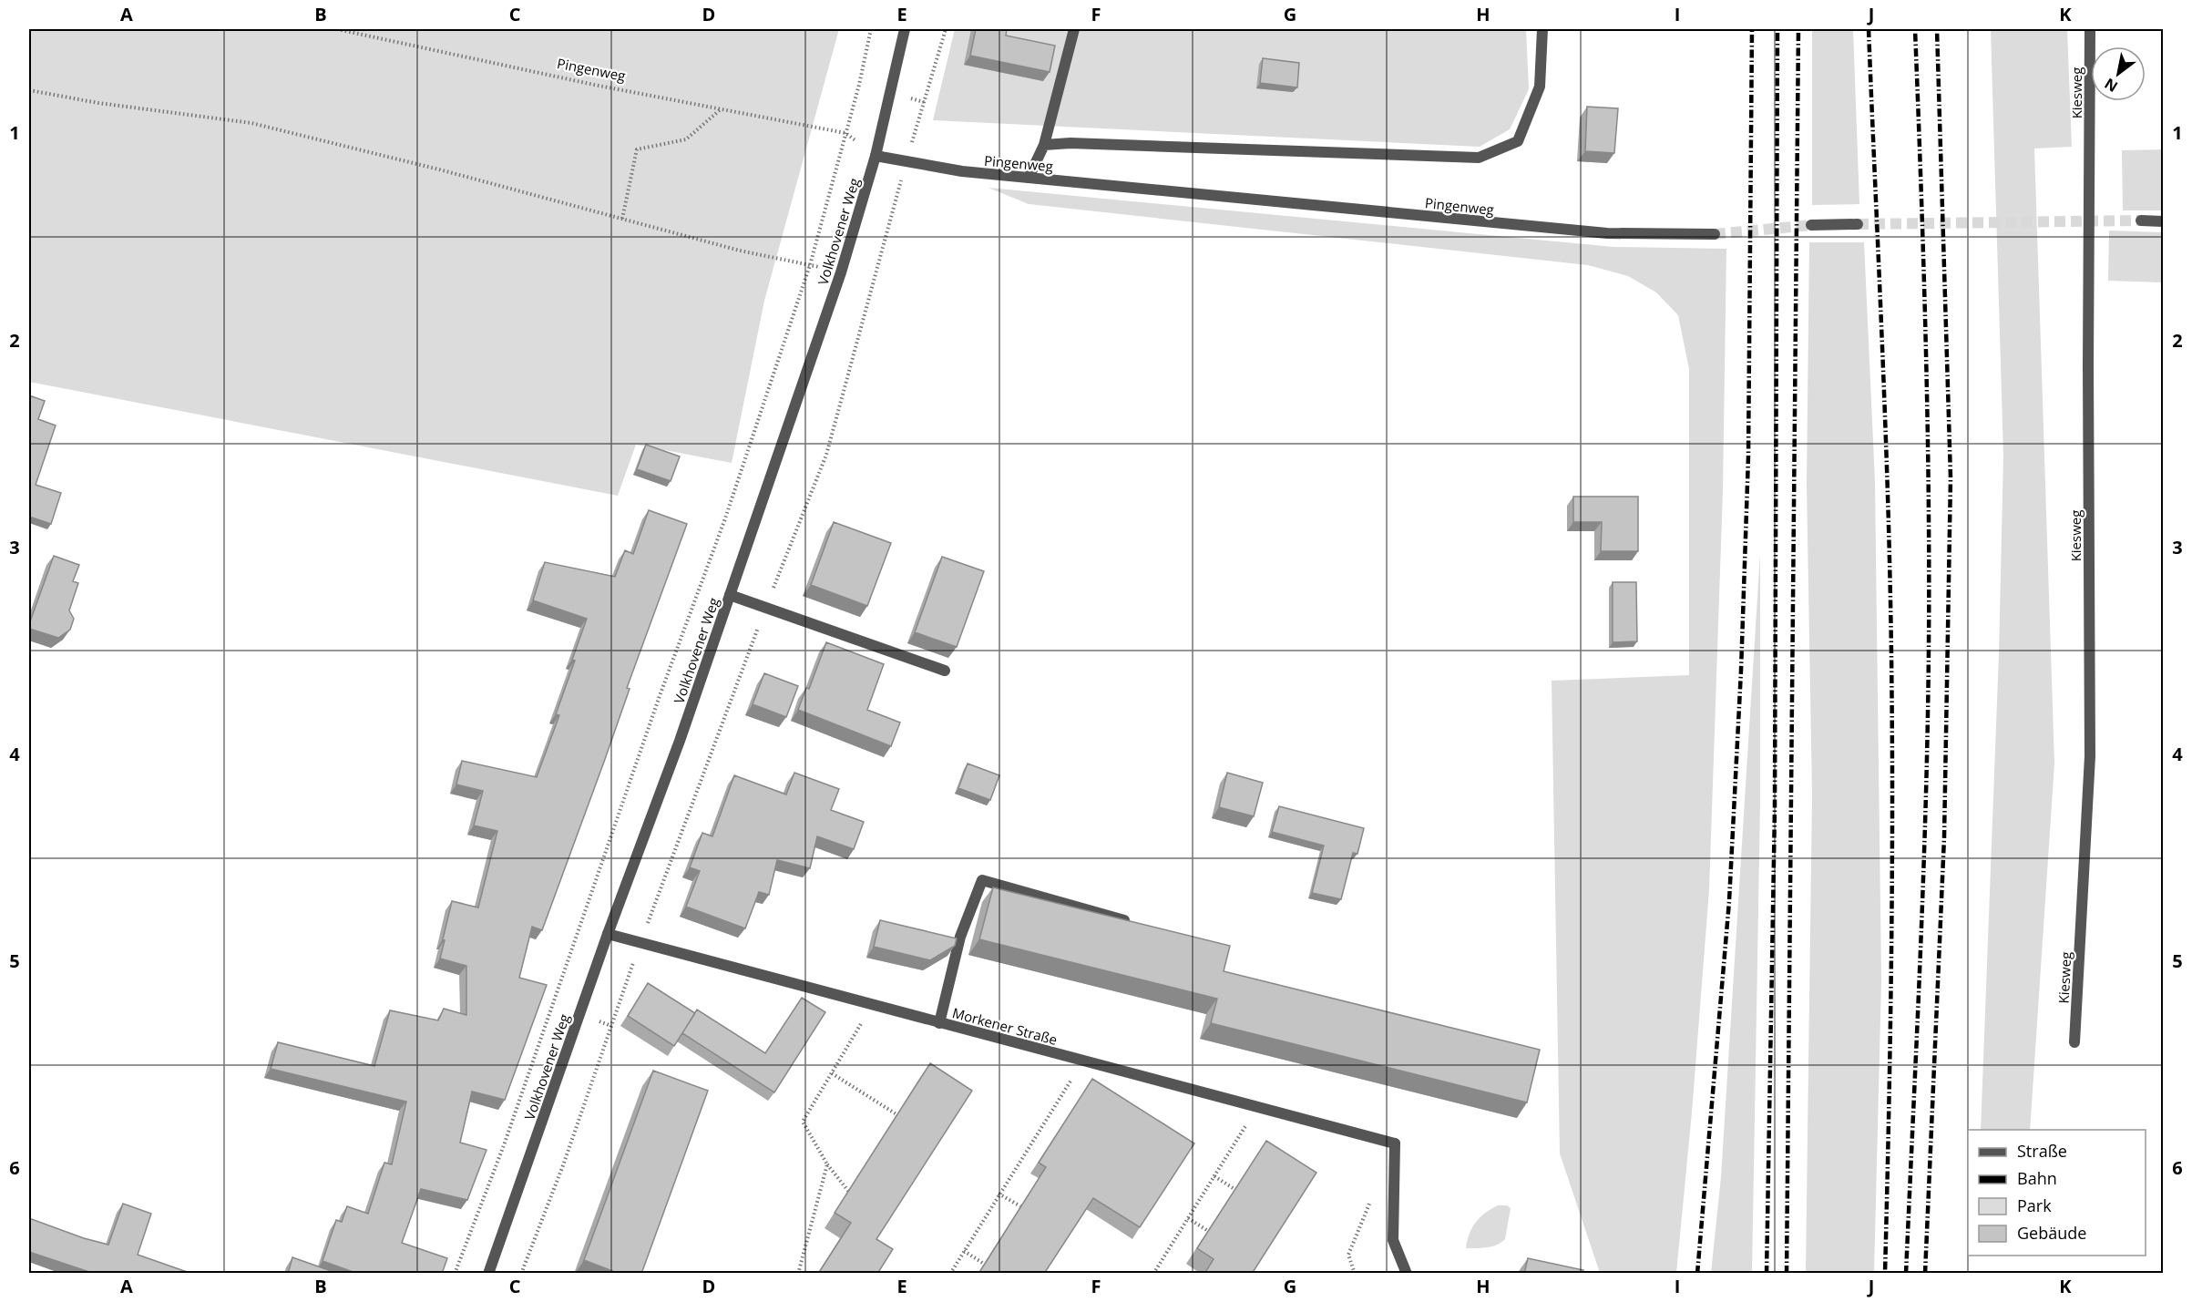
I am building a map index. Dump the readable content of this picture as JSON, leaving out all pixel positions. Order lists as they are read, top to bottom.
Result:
{
  "streets": {
    "street": [
      "Pingenweg",
      "Kiesweg",
      "Volkhovener Weg",
      "Morkener Straße"
    ]
  },
  "crossings": [
    ["Pingenweg", "Volkhovener Weg"],
    ["Volkhovener Weg", "Morkener Straße"]
  ],
  "legend": [
    "Straße",
    "Bahn",
    "Park",
    "Gebäude"
  ],
  "north": "bottom left",
  "grid": {
    "columns": [
      "A",
      "B",
      "C",
      "D",
      "E",
      "F",
      "G",
      "H",
      "I",
      "J",
      "K"
    ],
    "rows": [
      "1",
      "2",
      "3",
      "4",
      "5",
      "6"
    ]
  }
}
